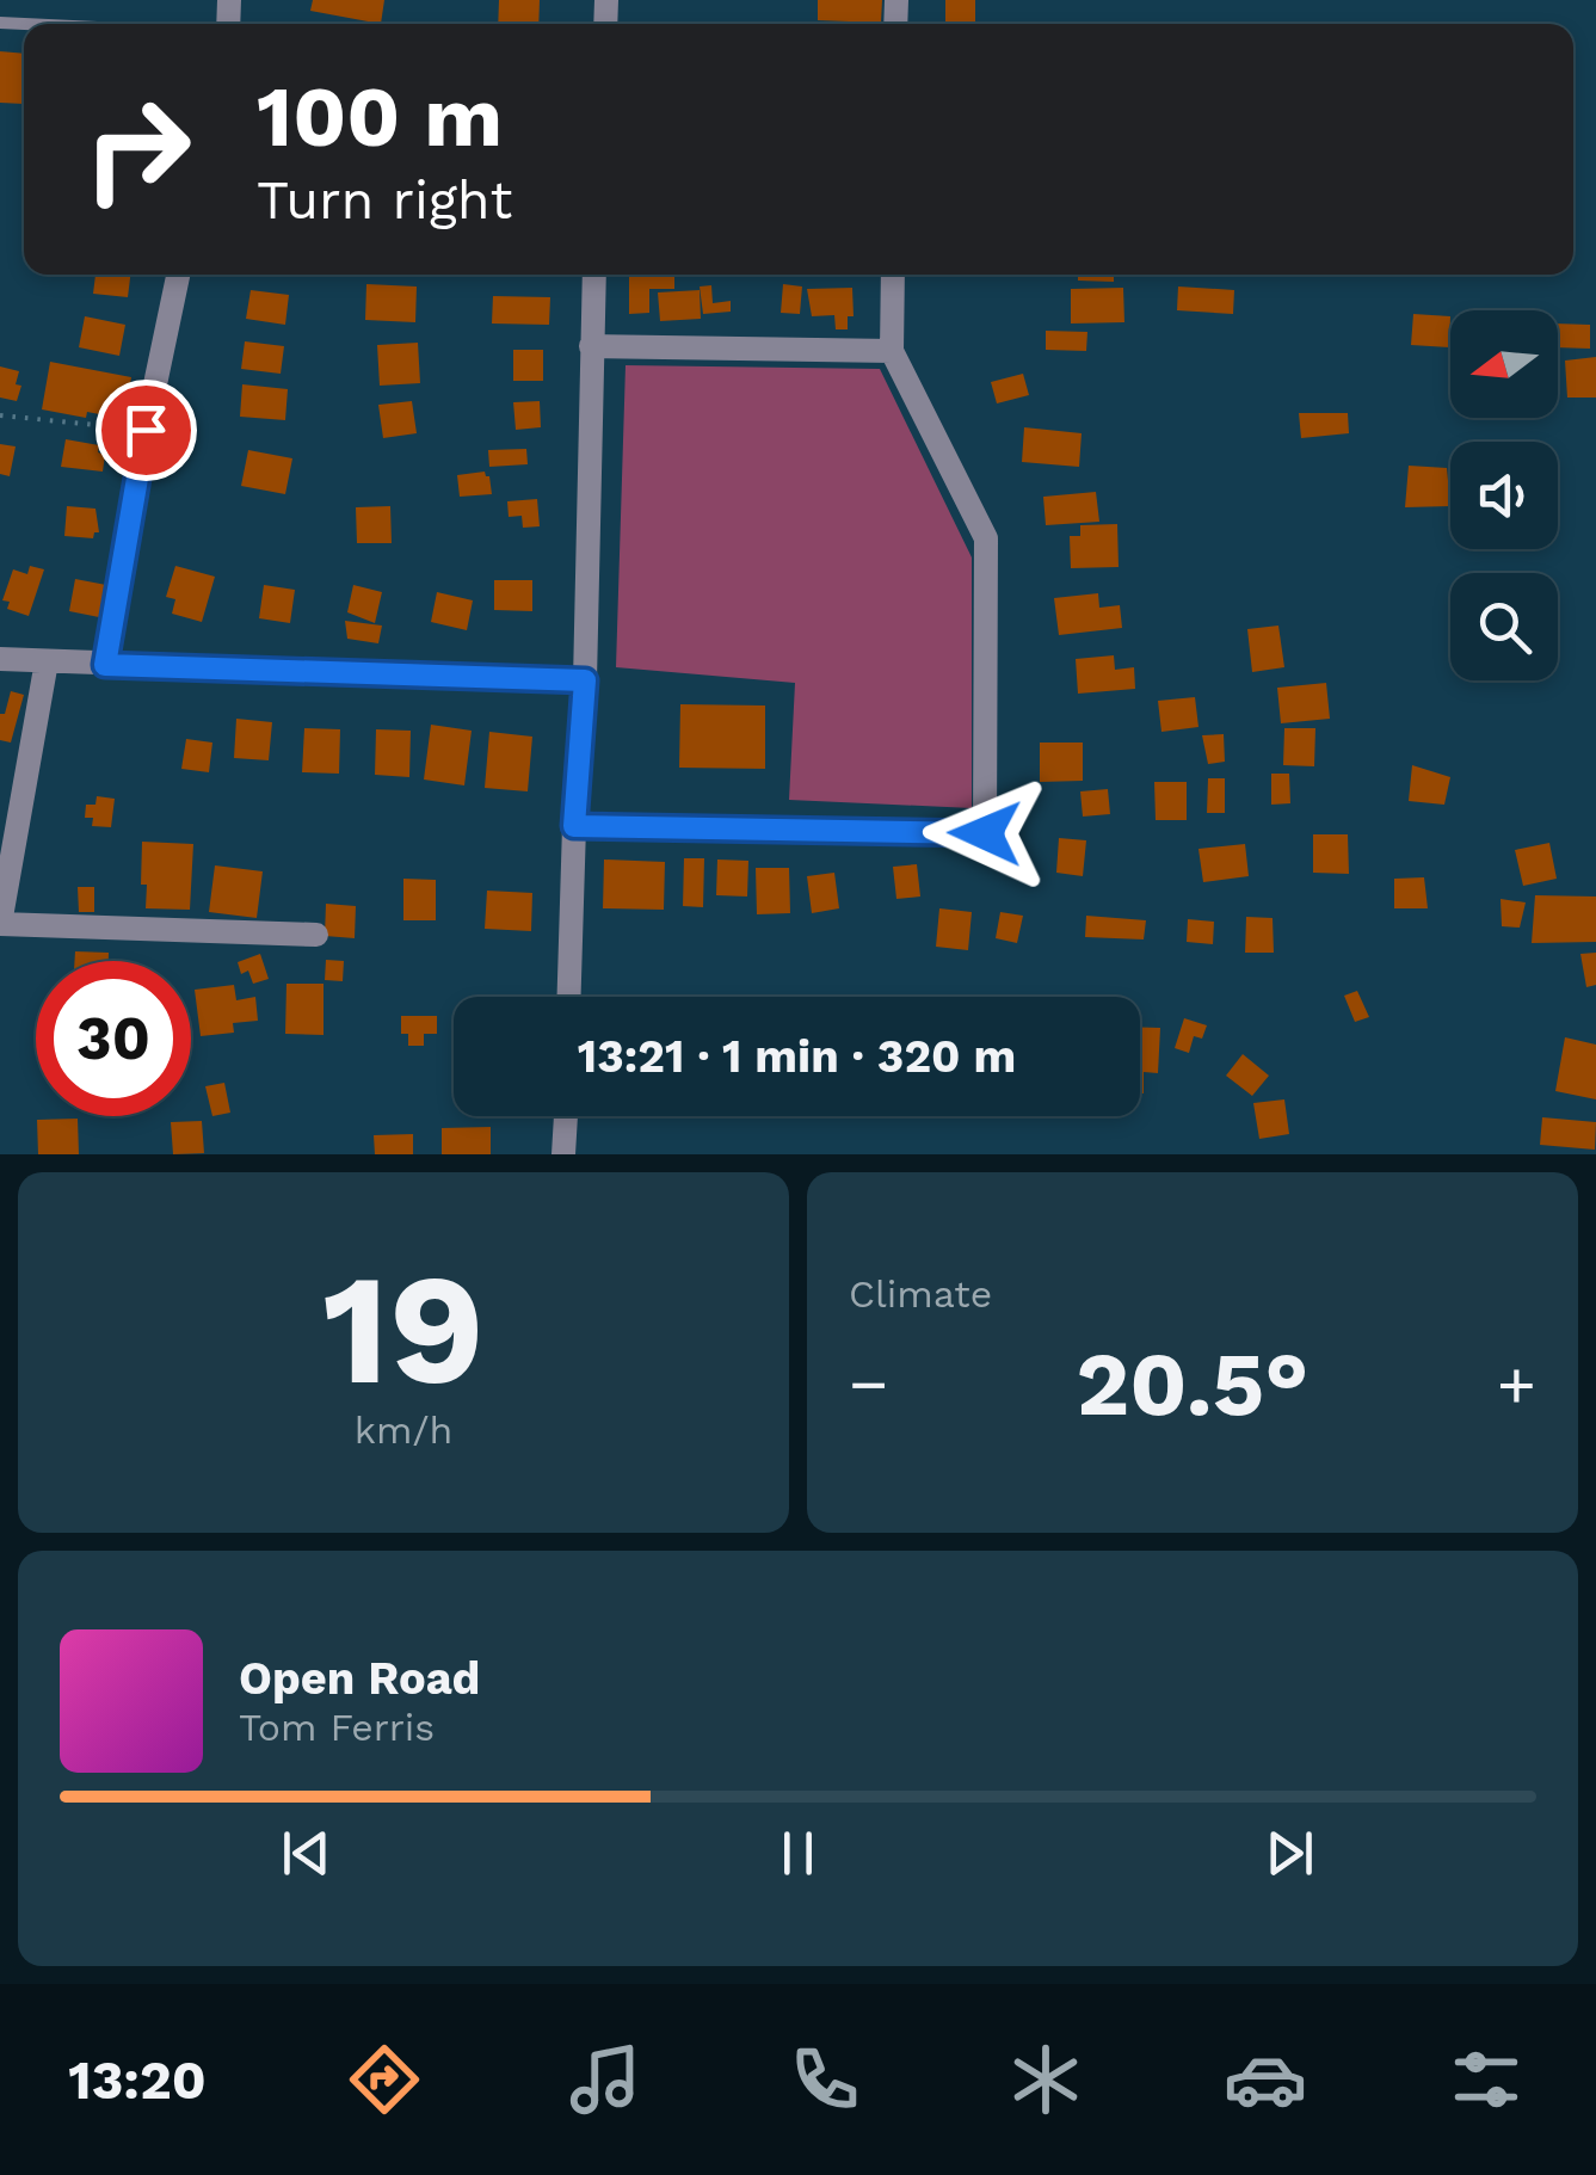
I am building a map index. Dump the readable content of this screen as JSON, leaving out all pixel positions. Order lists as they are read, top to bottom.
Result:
{
  "north": "left",
  "page": {
    "turn": ["100 m", "Turn right"],
    "limit": "30",
    "trip": "13:21 · 1 min · 320 m",
    "tile": [
      ["19", "km/h"],
      "Climate"
    ],
    "heat": ["−", "20.5°", "+"],
    "song": ["Open Road", "Tom Ferris"],
    "tabs": "13:20"
  }
}
